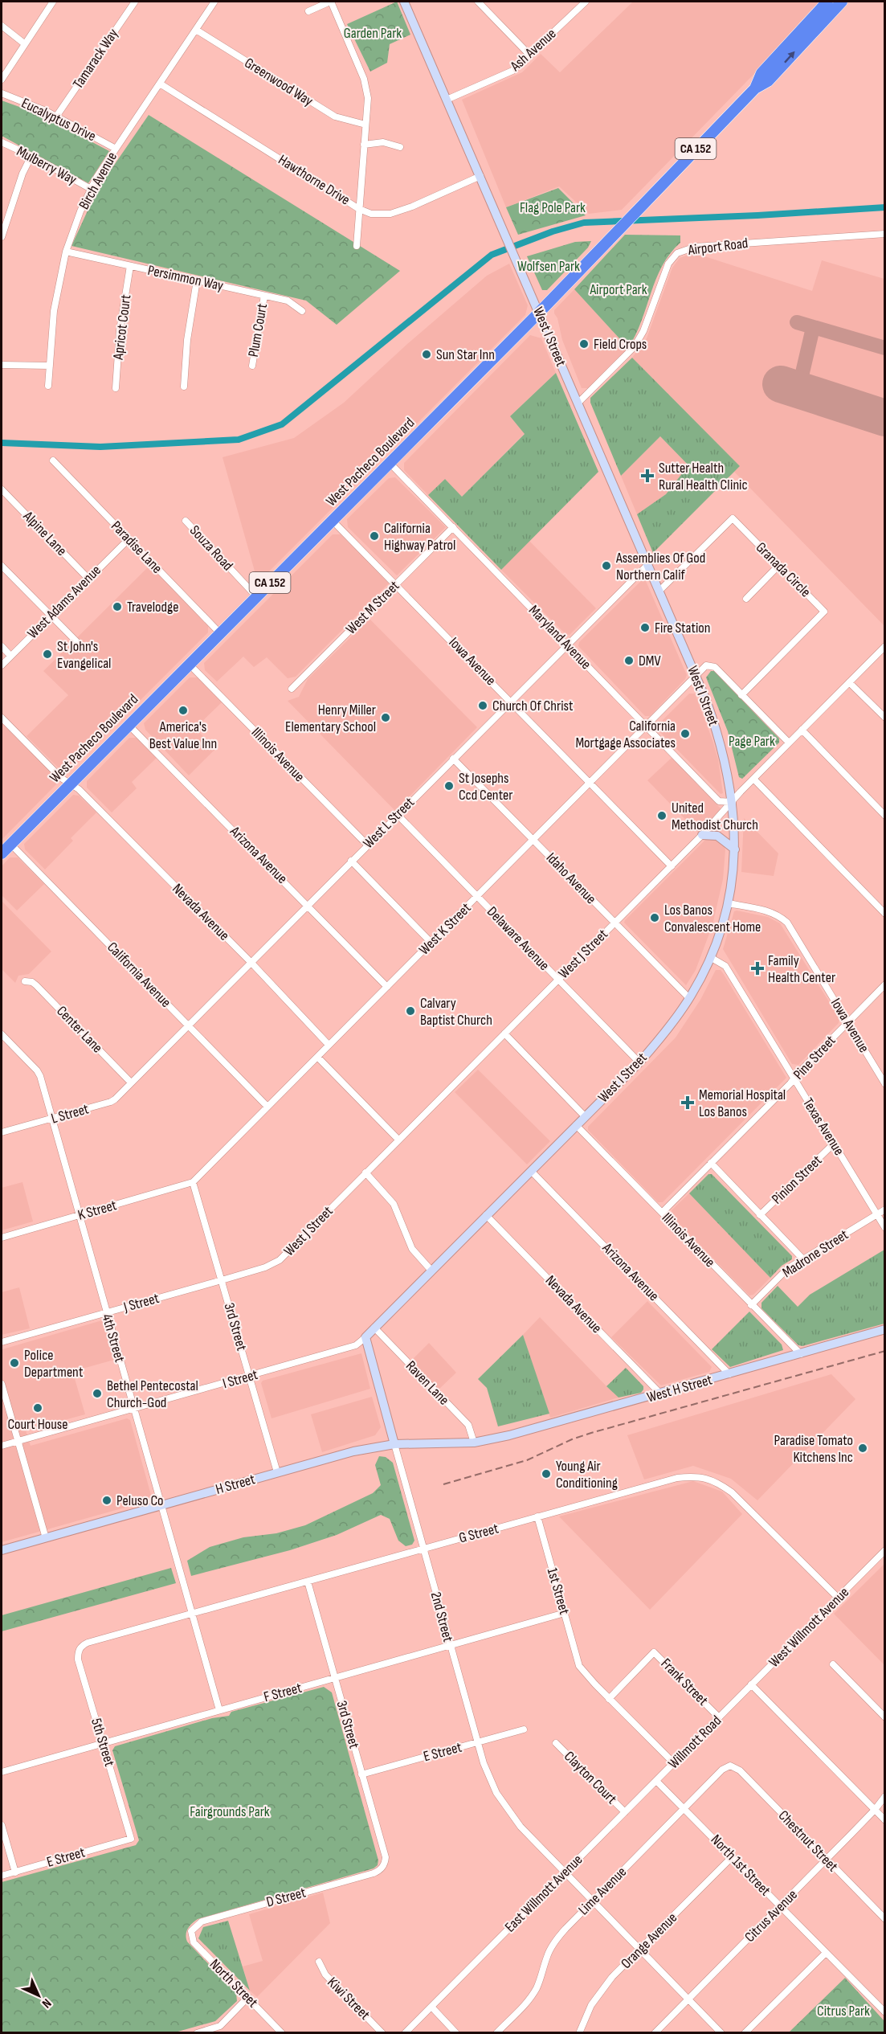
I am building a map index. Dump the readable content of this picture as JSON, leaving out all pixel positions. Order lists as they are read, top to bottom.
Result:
{
  "streets": {
    "highway": ["CA 152", "West Pacheco Boulevard"],
    "street": [
      "Ash Avenue",
      "Tamarack Way",
      "Greenwood Way",
      "Eucalyptus Drive",
      "Mulberry Way",
      "Hawthorne Drive",
      "Birch Avenue",
      "Airport Road",
      "Persimmon Way",
      "Apricot Court",
      "Plum Court",
      "West I Street",
      "Alpine Lane",
      "Paradise Lane",
      "Souza Road",
      "Granada Circle",
      "West Adams Avenue",
      "West M Street",
      "Maryland Avenue",
      "Iowa Avenue",
      "Illinois Avenue",
      "West L Street",
      "Arizona Avenue",
      "Idaho Avenue",
      "Nevada Avenue",
      "West K Street",
      "Delaware Avenue",
      "West J Street",
      "California Avenue",
      "Center Lane",
      "Pine Street",
      "L Street",
      "Texas Avenue",
      "Pinion Street",
      "K Street",
      "Madrone Street",
      "J Street",
      "3rd Street",
      "4th Street",
      "I Street",
      "Raven Lane",
      "West H Street",
      "H Street",
      "G Street",
      "1st Street",
      "2nd Street",
      "West Willmott Avenue",
      "Frank Street",
      "F Street",
      "5th Street",
      "Willmott Road",
      "E Street",
      "Clayton Court",
      "Chestnut Street",
      "North 1st Street",
      "Lime Avenue",
      "East Willmott Avenue",
      "D Street",
      "Citrus Avenue",
      "Orange Avenue",
      "North Street",
      "Kiwi Street"
    ]
  },
  "crossings": [
    ["Ash Avenue", "West I Street"],
    ["Tamarack Way", "Eucalyptus Drive"],
    ["Greenwood Way", "Birch Avenue"],
    ["Eucalyptus Drive", "Birch Avenue"],
    ["Mulberry Way", "Birch Avenue"],
    ["Hawthorne Drive", "Birch Avenue"],
    ["Hawthorne Drive", "West I Street"],
    ["Birch Avenue", "Persimmon Way"],
    ["Airport Road", "West I Street"],
    ["Persimmon Way", "Apricot Court"],
    ["Persimmon Way", "Plum Court"],
    ["West I Street", "West Pacheco Boulevard"],
    ["West I Street", "Granada Circle"],
    ["West I Street", "Maryland Avenue"],
    ["West I Street", "Iowa Avenue"],
    ["West I Street", "Illinois Avenue"],
    ["West I Street", "West L Street"],
    ["West I Street", "Arizona Avenue"],
    ["West I Street", "Idaho Avenue"],
    ["West I Street", "Nevada Avenue"],
    ["West I Street", "West K Street"],
    ["West I Street", "Delaware Avenue"],
    ["West I Street", "West J Street"],
    ["West I Street", "Texas Avenue"],
    ["West I Street", "I Street"],
    ["West I Street", "Raven Lane"],
    ["West I Street", "2nd Street"],
    ["West Pacheco Boulevard", "Paradise Lane"],
    ["West Pacheco Boulevard", "Souza Road"],
    ["West Pacheco Boulevard", "Maryland Avenue"],
    ["West Pacheco Boulevard", "Iowa Avenue"],
    ["West Pacheco Boulevard", "Illinois Avenue"],
    ["West Pacheco Boulevard", "Arizona Avenue"],
    ["West Pacheco Boulevard", "Nevada Avenue"],
    ["West Pacheco Boulevard", "California Avenue"],
    ["Alpine Lane", "West Adams Avenue"],
    ["Paradise Lane", "West Adams Avenue"],
    ["West M Street", "Maryland Avenue"],
    ["West M Street", "Iowa Avenue"],
    ["Maryland Avenue", "West L Street"],
    ["Maryland Avenue", "West K Street"],
    ["Maryland Avenue", "West J Street"],
    ["Iowa Avenue", "West L Street"],
    ["Iowa Avenue", "West K Street"],
    ["Iowa Avenue", "West J Street"],
    ["Iowa Avenue", "Pine Street"],
    ["Illinois Avenue", "West L Street"],
    ["Illinois Avenue", "Pine Street"],
    ["Illinois Avenue", "Madrone Street"],
    ["Illinois Avenue", "West H Street"],
    ["West L Street", "Arizona Avenue"],
    ["West L Street", "Idaho Avenue"],
    ["West L Street", "Nevada Avenue"],
    ["West L Street", "Delaware Avenue"],
    ["West L Street", "California Avenue"],
    ["West L Street", "Center Lane"],
    ["West L Street", "L Street"],
    ["Arizona Avenue", "West K Street"],
    ["Arizona Avenue", "West H Street"],
    ["Idaho Avenue", "West K Street"],
    ["Idaho Avenue", "West J Street"],
    ["Nevada Avenue", "West K Street"],
    ["Nevada Avenue", "West H Street"],
    ["West K Street", "Delaware Avenue"],
    ["West K Street", "California Avenue"],
    ["West K Street", "K Street"],
    ["West K Street", "3rd Street"],
    ["Delaware Avenue", "West J Street"],
    ["West J Street", "J Street"],
    ["Center Lane", "L Street"],
    ["Pine Street", "Texas Avenue"],
    ["L Street", "4th Street"],
    ["Texas Avenue", "Pinion Street"],
    ["Texas Avenue", "Madrone Street"],
    ["K Street", "3rd Street"],
    ["K Street", "4th Street"],
    ["J Street", "3rd Street"],
    ["J Street", "4th Street"],
    ["3rd Street", "I Street"],
    ["3rd Street", "H Street"],
    ["3rd Street", "G Street"],
    ["3rd Street", "F Street"],
    ["3rd Street", "E Street"],
    ["3rd Street", "D Street"],
    ["4th Street", "I Street"],
    ["4th Street", "H Street"],
    ["4th Street", "G Street"],
    ["4th Street", "F Street"],
    ["I Street", "2nd Street"],
    ["Raven Lane", "West H Street"],
    ["Raven Lane", "H Street"],
    ["West H Street", "H Street"],
    ["H Street", "2nd Street"],
    ["G Street", "1st Street"],
    ["G Street", "2nd Street"],
    ["G Street", "West Willmott Avenue"],
    ["G Street", "5th Street"],
    ["1st Street", "Frank Street"],
    ["1st Street", "F Street"],
    ["2nd Street", "F Street"],
    ["2nd Street", "E Street"],
    ["2nd Street", "Lime Avenue"],
    ["2nd Street", "East Willmott Avenue"],
    ["2nd Street", "Citrus Avenue"],
    ["2nd Street", "Orange Avenue"],
    ["West Willmott Avenue", "Willmott Road"],
    ["Frank Street", "Willmott Road"],
    ["F Street", "5th Street"],
    ["5th Street", "E Street"],
    ["Willmott Road", "North 1st Street"],
    ["Willmott Road", "East Willmott Avenue"],
    ["Clayton Court", "East Willmott Avenue"],
    ["Chestnut Street", "Lime Avenue"],
    ["Chestnut Street", "Citrus Avenue"],
    ["North 1st Street", "Lime Avenue"],
    ["North 1st Street", "East Willmott Avenue"],
    ["North 1st Street", "Citrus Avenue"],
    ["North 1st Street", "Orange Avenue"],
    ["D Street", "North Street"]
  ],
  "parks": [
    "Garden Park",
    "Flag Pole Park",
    "Wolfsen Park",
    "Airport Park",
    "Page Park",
    "Fairgrounds Park",
    "Citrus Park"
  ],
  "places": {
    "other": [
      "Field Crops",
      "Sun Star Inn",
      "California Highway Patrol",
      "Assemblies Of God Northern Calif",
      "Travelodge",
      "Fire Station",
      "St John's Evangelical",
      "DMV",
      "Church Of Christ",
      "America's Best Value Inn",
      "Henry Miller Elementary School",
      "California Mortgage Associates",
      "St Josephs Ccd Center",
      "United Methodist Church",
      "Los Banos Convalescent Home",
      "Calvary Baptist Church",
      "Police Department",
      "Bethel Pentecostal Church-God",
      "Court House",
      "Paradise Tomato Kitchens Inc",
      "Young Air Conditioning",
      "Peluso Co"
    ],
    "health": ["Sutter Health Rural Health Clinic", "Family Health Center", "Memorial Hospital Los Banos"]
  },
  "north": "bottom right"
}
